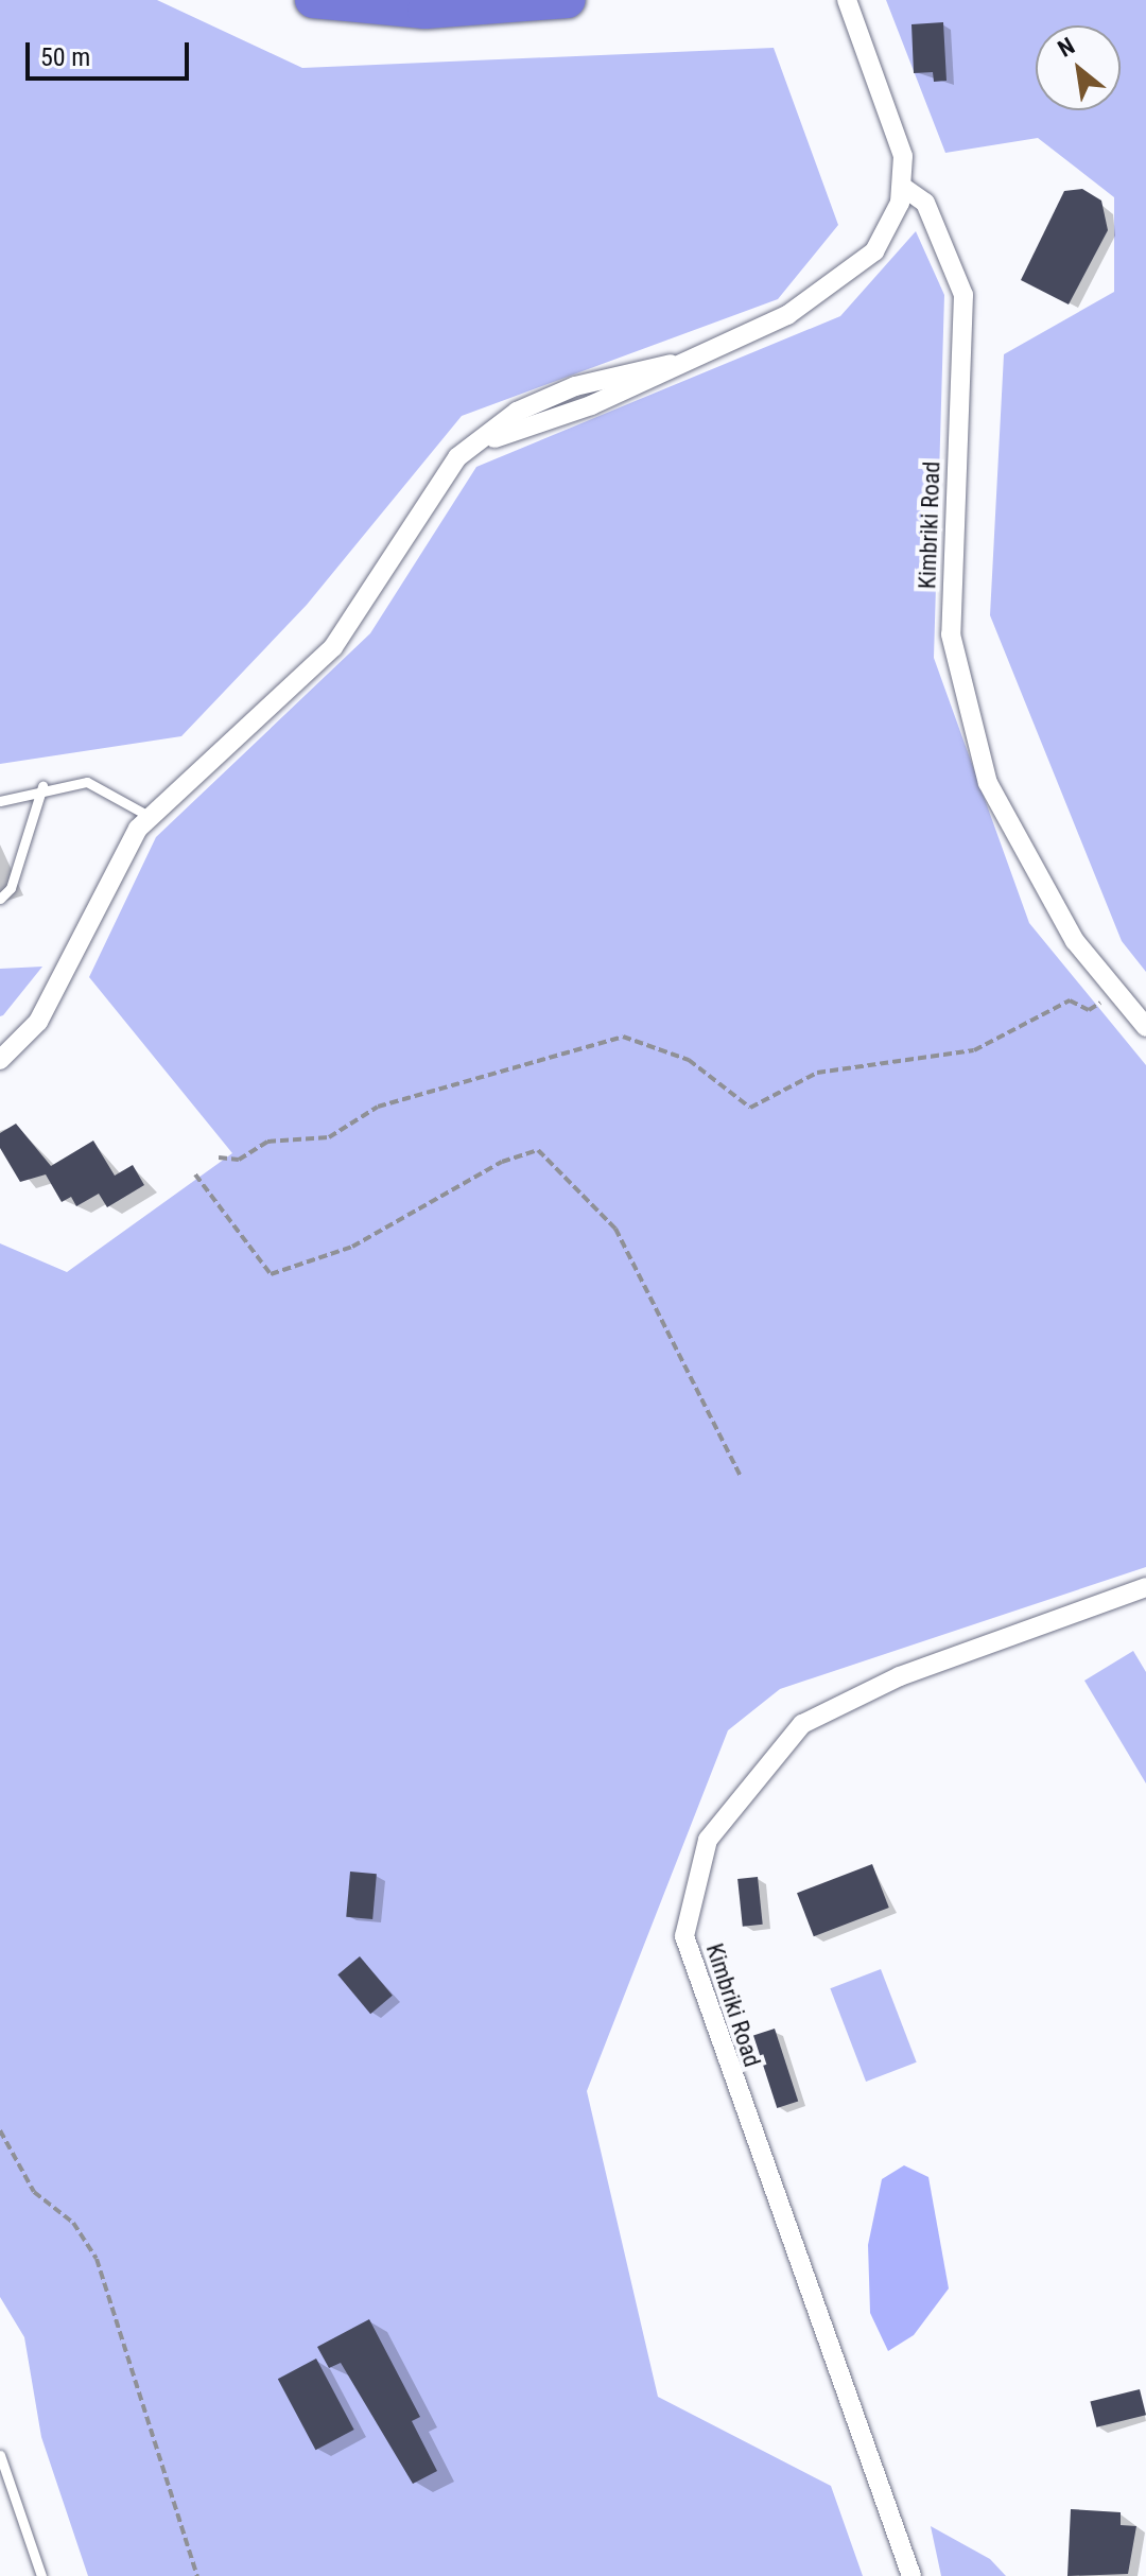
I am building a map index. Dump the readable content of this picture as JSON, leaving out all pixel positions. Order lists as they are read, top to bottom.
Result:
{
  "streets": {
    "street": ["Kimbriki Road"]
  },
  "scale_bar": "50 m",
  "north": "top left"
}
